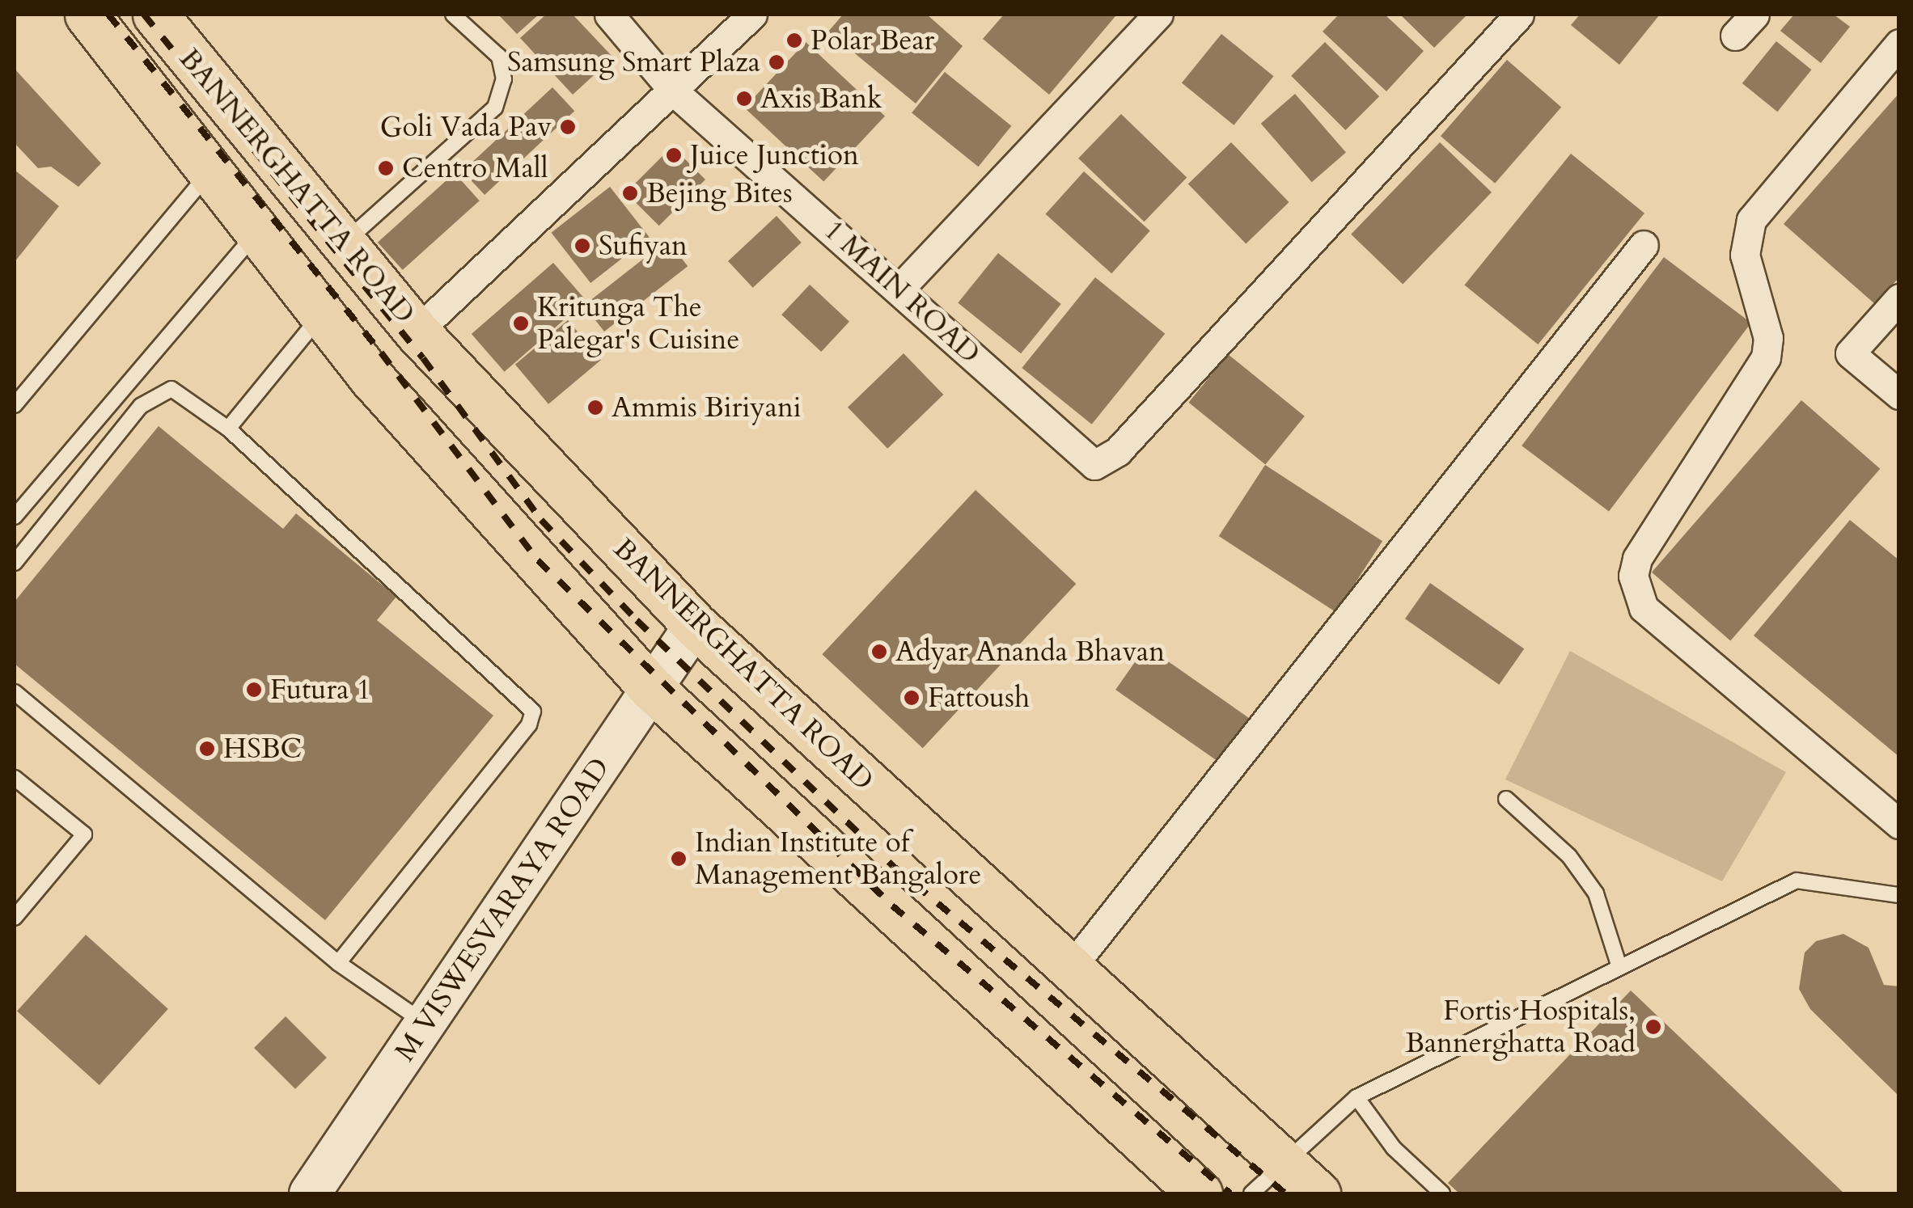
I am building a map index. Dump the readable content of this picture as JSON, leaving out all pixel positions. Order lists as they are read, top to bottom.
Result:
{
  "streets": {
    "main road": ["BANNERGHATTA ROAD"],
    "street": ["1 MAIN ROAD", "M VISWESVARAYA ROAD"]
  },
  "crossings": [
    ["BANNERGHATTA ROAD", "M VISWESVARAYA ROAD"]
  ],
  "places": [
    "Polar Bear",
    "Samsung Smart Plaza",
    "Axis Bank",
    "Goli Vada Pav",
    "Juice Junction",
    "Centro Mall",
    "Bejing Bites",
    "Sufiyan",
    "Kritunga The Palegar's Cuisine",
    "Ammis Biriyani",
    "Adyar Ananda Bhavan",
    "Futura 1",
    "Fattoush",
    "HSBC",
    "Indian Institute of Management Bangalore",
    "Fortis Hospitals, Bannerghatta Road"
  ]
}
